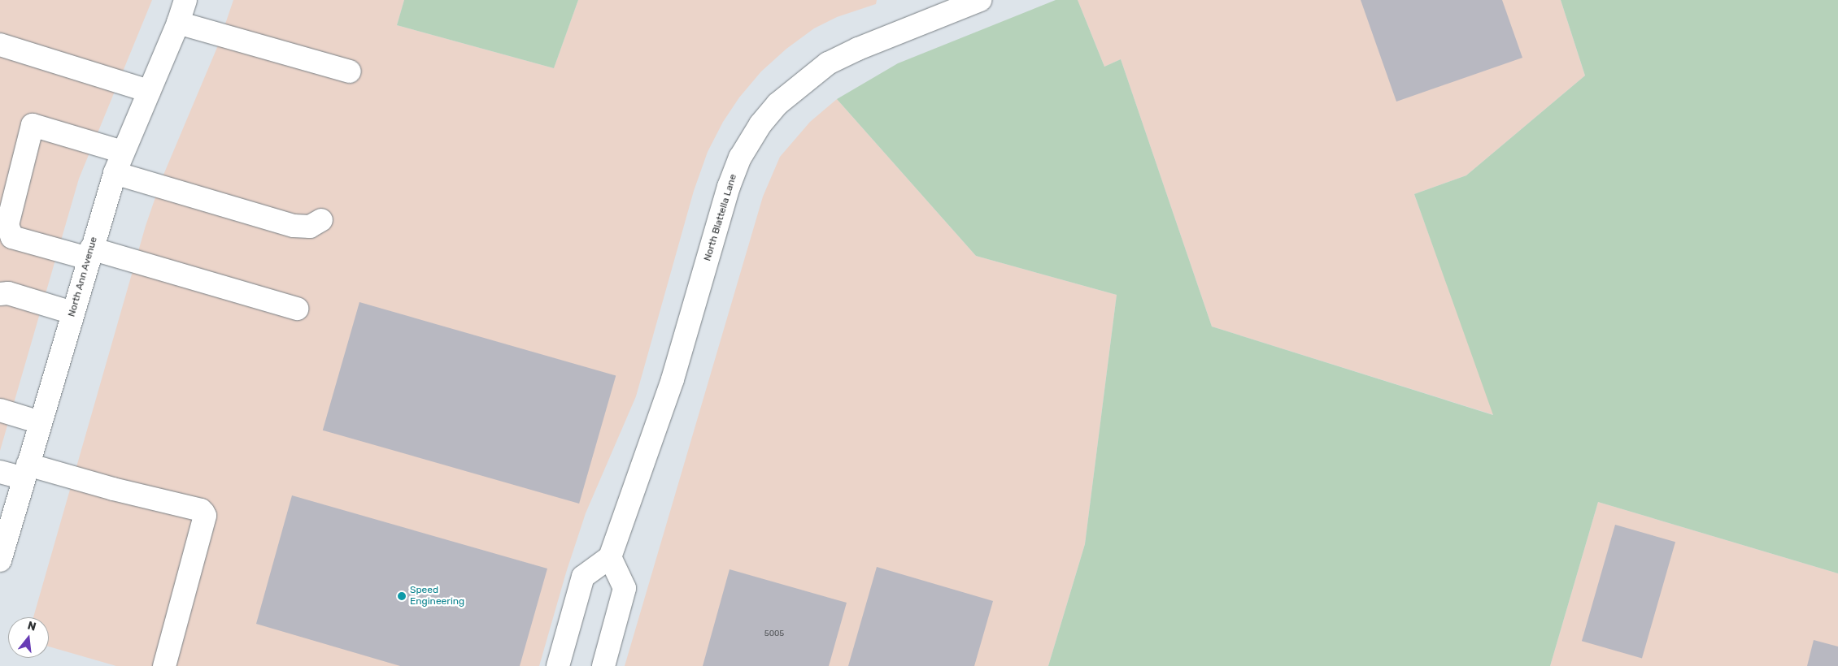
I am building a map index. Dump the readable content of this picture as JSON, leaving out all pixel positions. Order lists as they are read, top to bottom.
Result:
{
  "streets": {
    "street": ["North Blattella Lane", "North Ann Avenue"]
  },
  "places": ["Speed Engineering"],
  "house_numbers": ["5005"],
  "north": "top"
}
